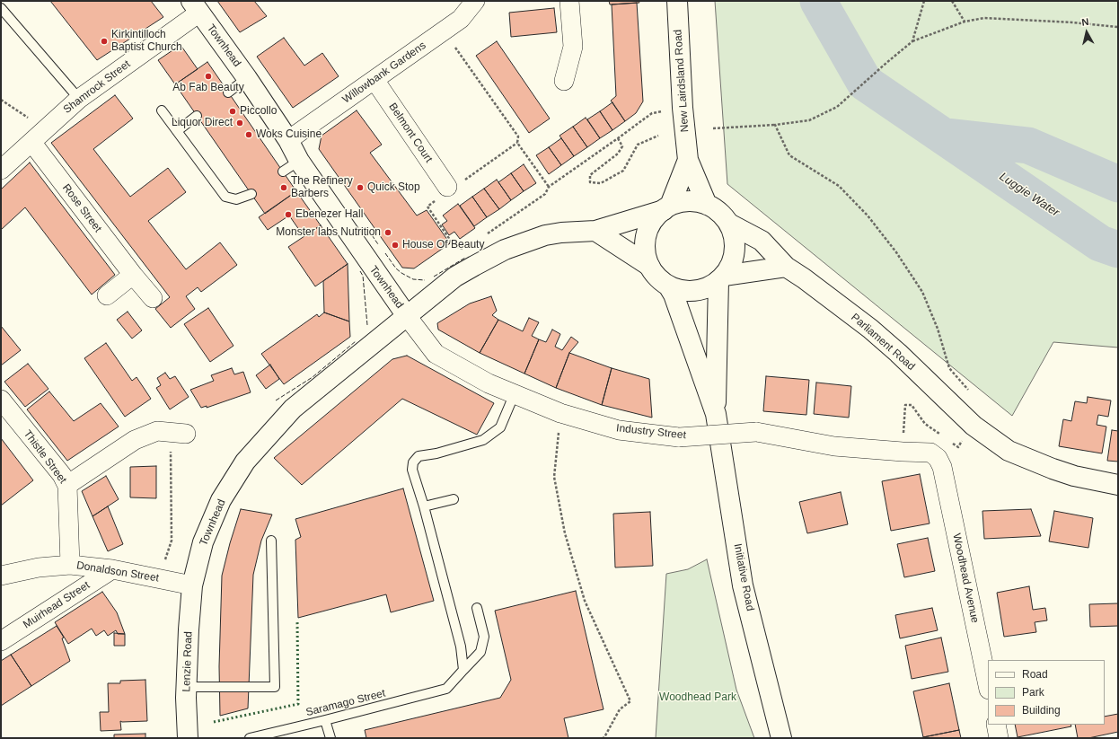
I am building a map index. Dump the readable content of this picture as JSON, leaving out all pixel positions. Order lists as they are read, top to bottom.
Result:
{
  "streets": {
    "main road": [
      "Townhead",
      "New Lairdsland Road",
      "Parliament Road",
      "Initiative Road",
      "Lenzie Road"
    ],
    "street": [
      "Willowbank Gardens",
      "Shamrock Street",
      "Belmont Court",
      "Rose Street",
      "Industry Street",
      "Thistle Street",
      "Donaldson Street",
      "Woodhead Avenue",
      "Muirhead Street"
    ],
    "lane": ["Saramago Street"]
  },
  "crossings": [
    ["Townhead", "Willowbank Gardens"],
    ["Townhead", "Shamrock Street"],
    ["Townhead", "Industry Street"],
    ["Townhead", "Donaldson Street"],
    ["Townhead", "Lenzie Road"],
    ["Willowbank Gardens", "Belmont Court"],
    ["New Lairdsland Road", "Parliament Road"],
    ["Shamrock Street", "Rose Street"],
    ["Industry Street", "Woodhead Avenue"],
    ["Thistle Street", "Donaldson Street"],
    ["Donaldson Street", "Muirhead Street"],
    ["Donaldson Street", "Lenzie Road"]
  ],
  "water": ["Luggie Water"],
  "parks": ["Woodhead Park"],
  "places": [
    "Kirkintilloch Baptist Church",
    "Ab Fab Beauty",
    "Piccollo",
    "Liquor Direct",
    "Woks Cuisine",
    "The Refinery Barbers",
    "Quick Stop",
    "Ebenezer Hall",
    "Monster labs Nutrition",
    "House Of Beauty"
  ],
  "legend": ["Road", "Park", "Building"],
  "north": "top"
}
